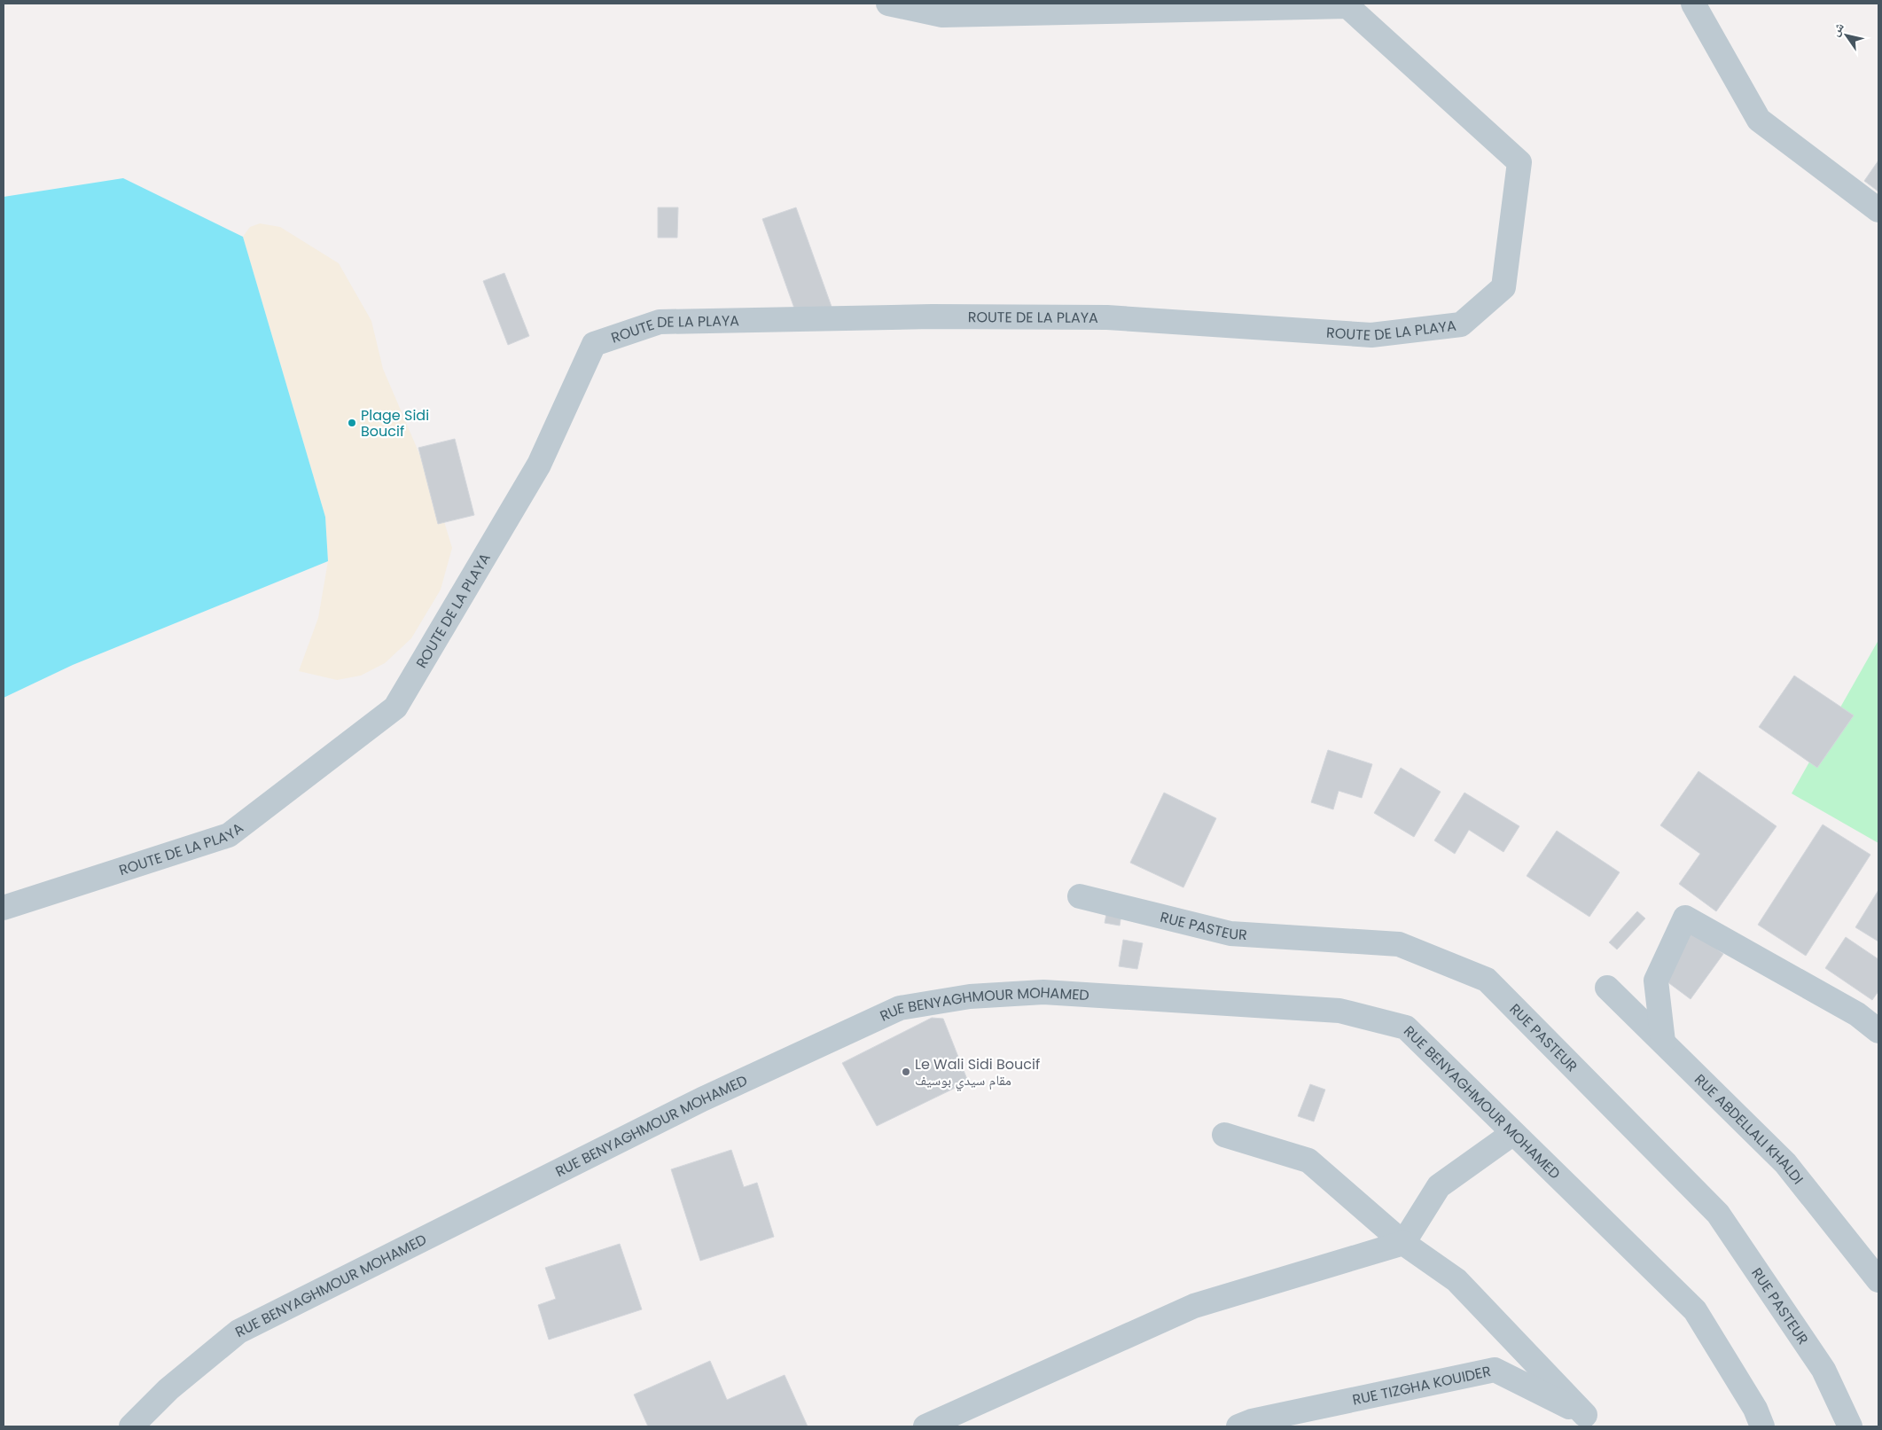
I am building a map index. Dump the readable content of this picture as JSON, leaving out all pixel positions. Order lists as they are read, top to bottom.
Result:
{
  "streets": {
    "street": [
      "ROUTE DE LA PLAYA",
      "RUE PASTEUR",
      "RUE BENYAGHMOUR MOHAMED",
      "RUE ABDELLALI KHALDI",
      "RUE TIZGHA KOUIDER"
    ]
  },
  "places": ["Plage Sidi Boucif", "Le Wali Sidi Boucif مقام سيدي بوسيف"],
  "north": "top left"
}
